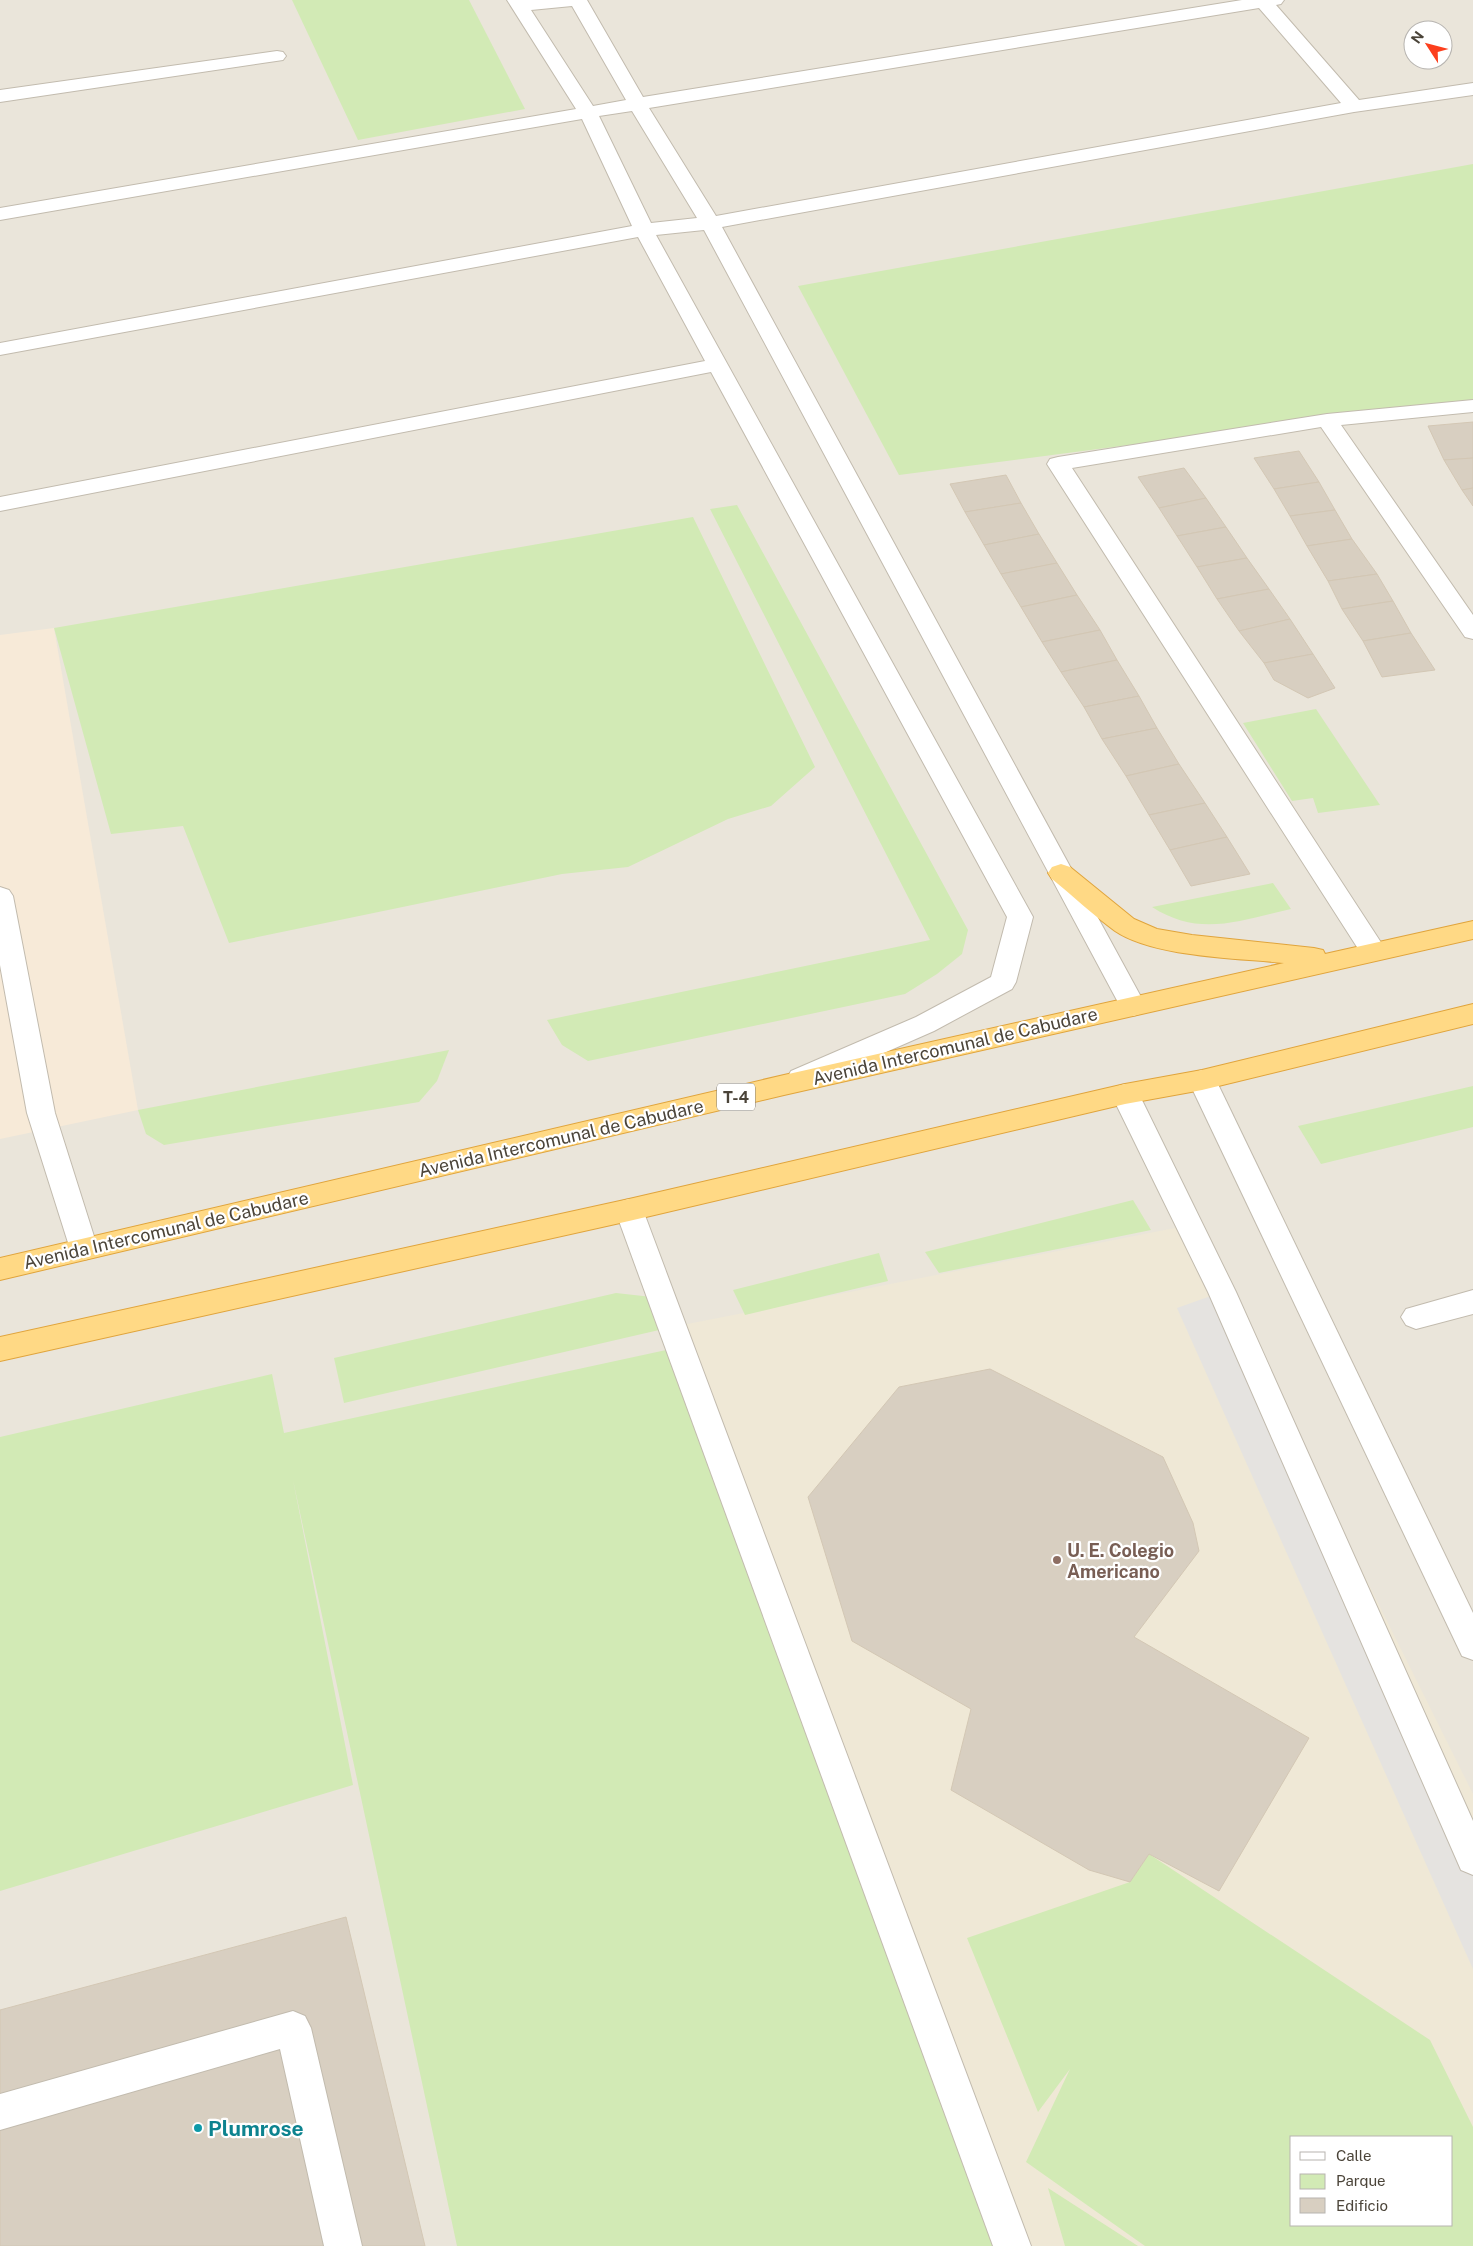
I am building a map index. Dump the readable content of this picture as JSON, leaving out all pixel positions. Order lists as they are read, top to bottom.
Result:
{
  "streets": {
    "highway": ["Avenida Intercomunal de Cabudare", "T-4"]
  },
  "places": ["U. E. Colegio Americano", "Plumrose"],
  "legend": ["Calle", "Parque", "Edificio"],
  "north": "top left"
}
